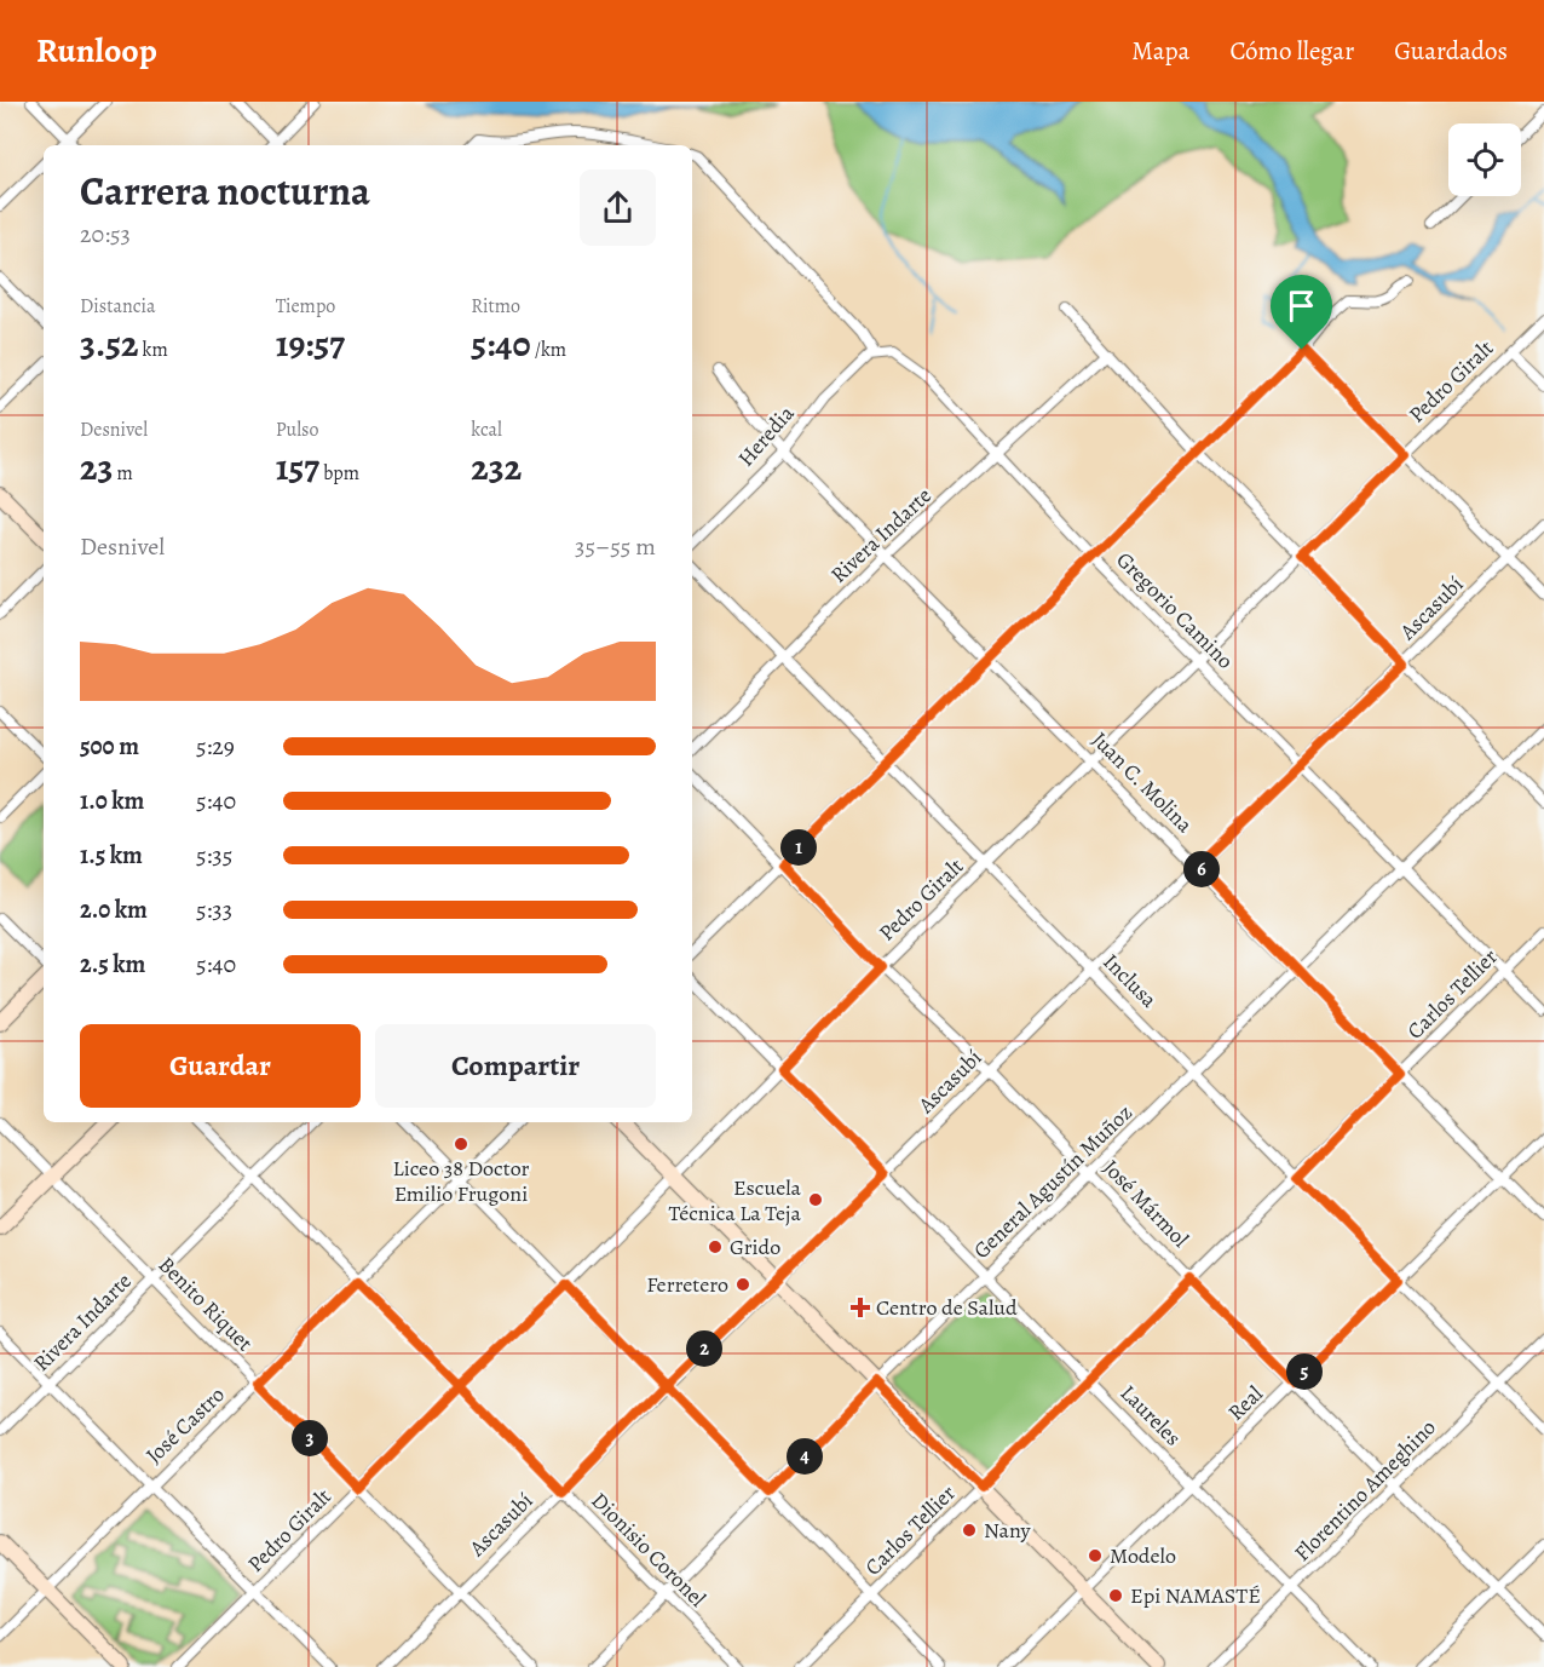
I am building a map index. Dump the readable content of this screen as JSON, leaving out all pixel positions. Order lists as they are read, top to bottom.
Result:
{
  "streets": {
    "street": [
      "Pedro Giralt",
      "Heredia",
      "Rivera Indarte",
      "Ascasubí",
      "Gregorio Camino",
      "Juan C. Molina",
      "Inclusa",
      "Carlos Tellier",
      "General Agustín Muñoz",
      "José Mármol",
      "Benito Riquet",
      "Real",
      "Laureles",
      "José Castro",
      "Florentino Ameghino",
      "Dionisio Coronel"
    ]
  },
  "crossings": [
    ["Pedro Giralt", "Gregorio Camino"],
    ["Pedro Giralt", "Juan C. Molina"],
    ["Pedro Giralt", "Inclusa"],
    ["Pedro Giralt", "José Mármol"],
    ["Pedro Giralt", "Benito Riquet"],
    ["Pedro Giralt", "Laureles"],
    ["Pedro Giralt", "Dionisio Coronel"],
    ["Heredia", "Gregorio Camino"],
    ["Heredia", "Juan C. Molina"],
    ["Rivera Indarte", "Gregorio Camino"],
    ["Rivera Indarte", "Juan C. Molina"],
    ["Rivera Indarte", "Inclusa"],
    ["Rivera Indarte", "Benito Riquet"],
    ["Rivera Indarte", "Dionisio Coronel"],
    ["Ascasubí", "Gregorio Camino"],
    ["Ascasubí", "Juan C. Molina"],
    ["Ascasubí", "Inclusa"],
    ["Ascasubí", "José Mármol"],
    ["Ascasubí", "Benito Riquet"],
    ["Ascasubí", "Laureles"],
    ["Ascasubí", "Dionisio Coronel"],
    ["Gregorio Camino", "Carlos Tellier"],
    ["Gregorio Camino", "General Agustín Muñoz"],
    ["Juan C. Molina", "Carlos Tellier"],
    ["Juan C. Molina", "General Agustín Muñoz"],
    ["Juan C. Molina", "Real"],
    ["Inclusa", "Carlos Tellier"],
    ["Inclusa", "General Agustín Muñoz"],
    ["Inclusa", "Real"],
    ["Inclusa", "Florentino Ameghino"],
    ["Carlos Tellier", "José Mármol"],
    ["Carlos Tellier", "Laureles"],
    ["General Agustín Muñoz", "José Mármol"],
    ["General Agustín Muñoz", "Laureles"],
    ["General Agustín Muñoz", "Dionisio Coronel"],
    ["José Mármol", "Real"],
    ["José Mármol", "Florentino Ameghino"],
    ["Benito Riquet", "José Castro"],
    ["Real", "Laureles"],
    ["Laureles", "Florentino Ameghino"],
    ["José Castro", "Dionisio Coronel"]
  ],
  "places": {
    "other": [
      "Liceo 38 Doctor Emilio Frugoni",
      "Escuela Técnica La Teja",
      "Grido",
      "Ferretero",
      "Nany",
      "Modelo",
      "Epi NAMASTÉ"
    ],
    "health": ["Centro de Salud"]
  },
  "page": {
    "header": "Runloop",
    "nav": ["Mapa", "Cómo llegar", "Guardados"],
    "heading": ["Carrera nocturna", "20:53"],
    "stats": [
      ["Distancia", "3.52 km"],
      ["Tiempo", "19:57"],
      ["Ritmo", "5:40 /km"],
      ["Desnivel", "23 m"],
      ["Pulso", "157 bpm"],
      ["kcal", "232"]
    ],
    "chart": ["Desnivel", "35–55 m"],
    "list": [
      {
        "name": "500 m",
        "note": "5:29"
      },
      {
        "name": "1.0 km",
        "note": "5:40"
      },
      {
        "name": "1.5 km",
        "note": "5:35"
      },
      {
        "name": "2.0 km",
        "note": "5:33"
      },
      {
        "name": "2.5 km",
        "note": "5:40"
      }
    ],
    "pins": [
      "1",
      "6",
      "2",
      "5",
      "3",
      "4"
    ],
    "buttons": ["Guardar", "Compartir"]
  }
}
